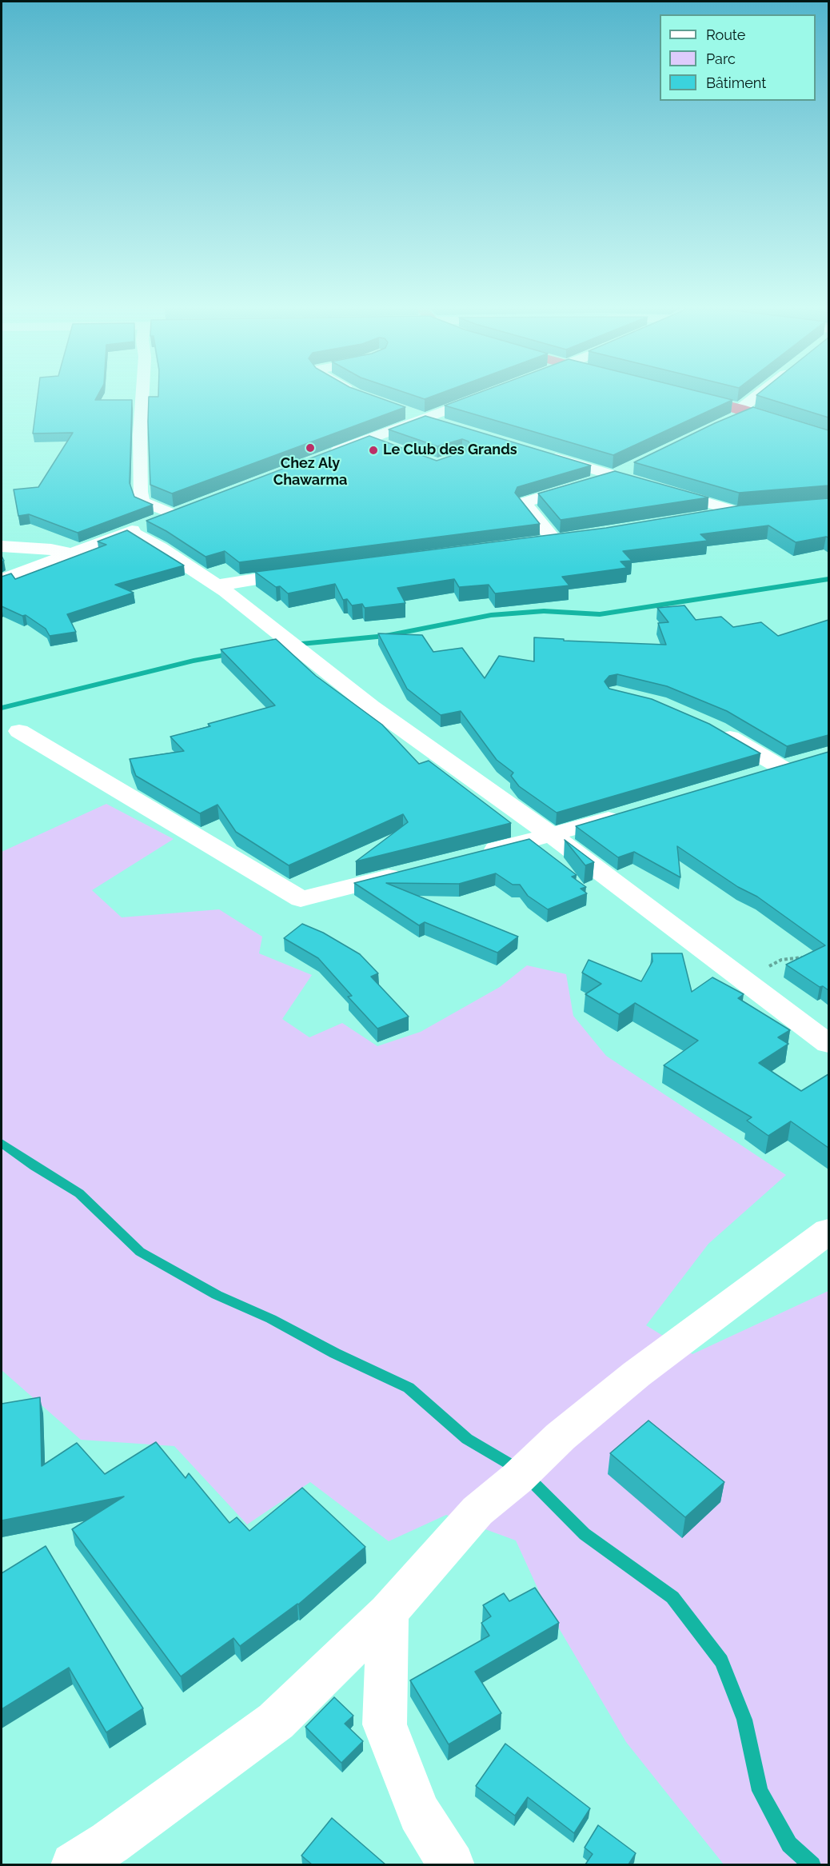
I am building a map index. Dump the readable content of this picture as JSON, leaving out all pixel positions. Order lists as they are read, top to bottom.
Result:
{
  "places": ["Chez Aly Chawarma", "Le Club des Grands"],
  "legend": ["Route", "Parc", "Bâtiment"]
}
